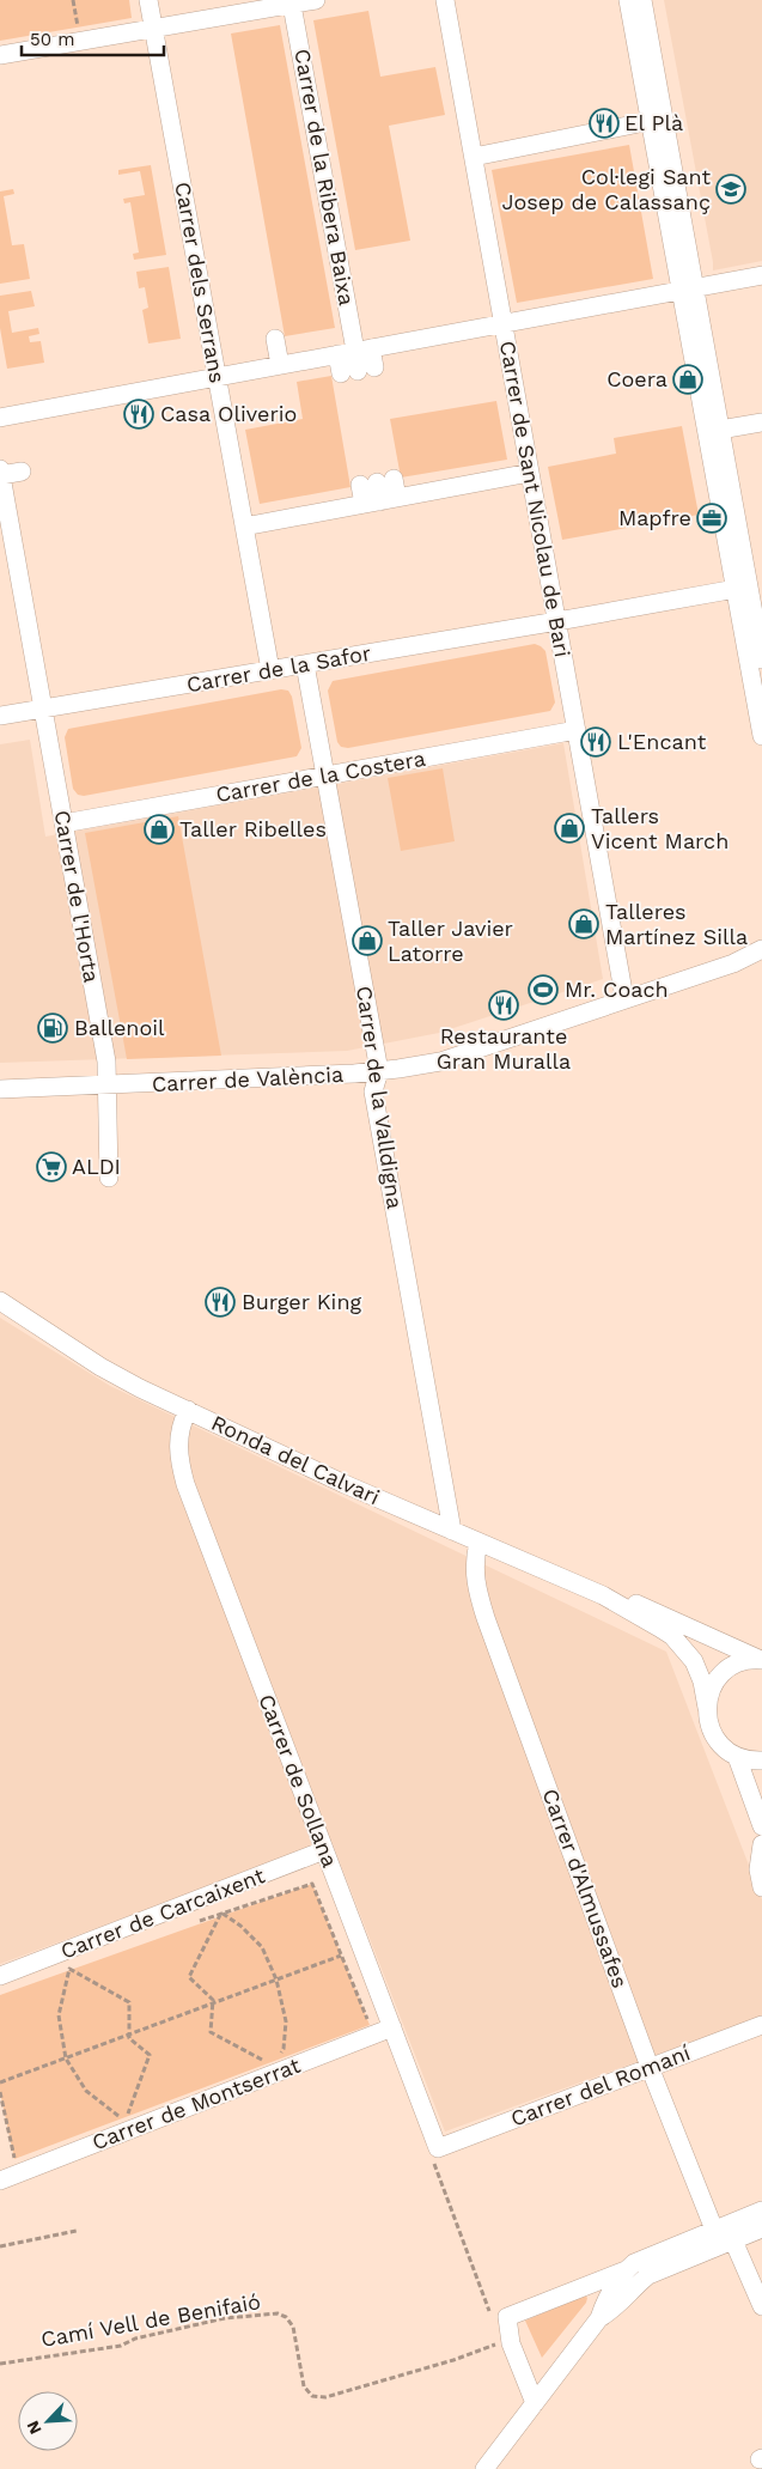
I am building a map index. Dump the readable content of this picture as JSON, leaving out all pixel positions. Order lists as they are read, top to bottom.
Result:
{
  "streets": {
    "street": [
      "Carrer de la Ribera Baixa",
      "Carrer dels Serrans",
      "Carrer de Sant Nicolau de Bari",
      "Carrer de la Safor",
      "Carrer de la Costera",
      "Carrer de l'Horta",
      "Carrer de València",
      "Carrer de la Valldigna",
      "Ronda del Calvari",
      "Carrer de Sollana",
      "Carrer d'Almussafes",
      "Carrer de Carcaixent",
      "Carrer del Romaní",
      "Carrer de Montserrat"
    ],
    "path": ["Camí Vell de Benifaió"]
  },
  "crossings": [
    ["Carrer dels Serrans", "Carrer de la Safor"],
    ["Carrer de Sant Nicolau de Bari", "Carrer de la Safor"],
    ["Carrer de Sant Nicolau de Bari", "Carrer de la Costera"],
    ["Carrer de Sant Nicolau de Bari", "Carrer de València"],
    ["Carrer de la Safor", "Carrer de l'Horta"],
    ["Carrer de la Safor", "Carrer de la Valldigna"],
    ["Carrer de la Costera", "Carrer de l'Horta"],
    ["Carrer de la Costera", "Carrer de la Valldigna"],
    ["Carrer de l'Horta", "Carrer de València"],
    ["Carrer de València", "Carrer de la Valldigna"],
    ["Carrer de la Valldigna", "Ronda del Calvari"],
    ["Ronda del Calvari", "Carrer de Sollana"],
    ["Ronda del Calvari", "Carrer d'Almussafes"],
    ["Carrer de Sollana", "Carrer de Carcaixent"],
    ["Carrer de Sollana", "Carrer del Romaní"],
    ["Carrer de Sollana", "Carrer de Montserrat"],
    ["Carrer d'Almussafes", "Carrer del Romaní"]
  ],
  "places": {
    "restaurant": [
      "El Plà",
      "Casa Oliverio",
      "L'Encant",
      "Restaurante Gran Muralla",
      "Burger King"
    ],
    "school or university": ["Col·legi Sant Josep de Calassanç"],
    "shop": [
      "Coera",
      "Tallers Vicent March",
      "Taller Ribelles",
      "Talleres Martínez Silla",
      "Taller Javier Latorre"
    ],
    "office": ["Mapfre"],
    "sports": ["Mr. Coach"],
    "fuel station": ["Ballenoil"],
    "supermarket": ["ALDI"]
  },
  "scale_bar": "50 m",
  "north": "bottom left"
}
